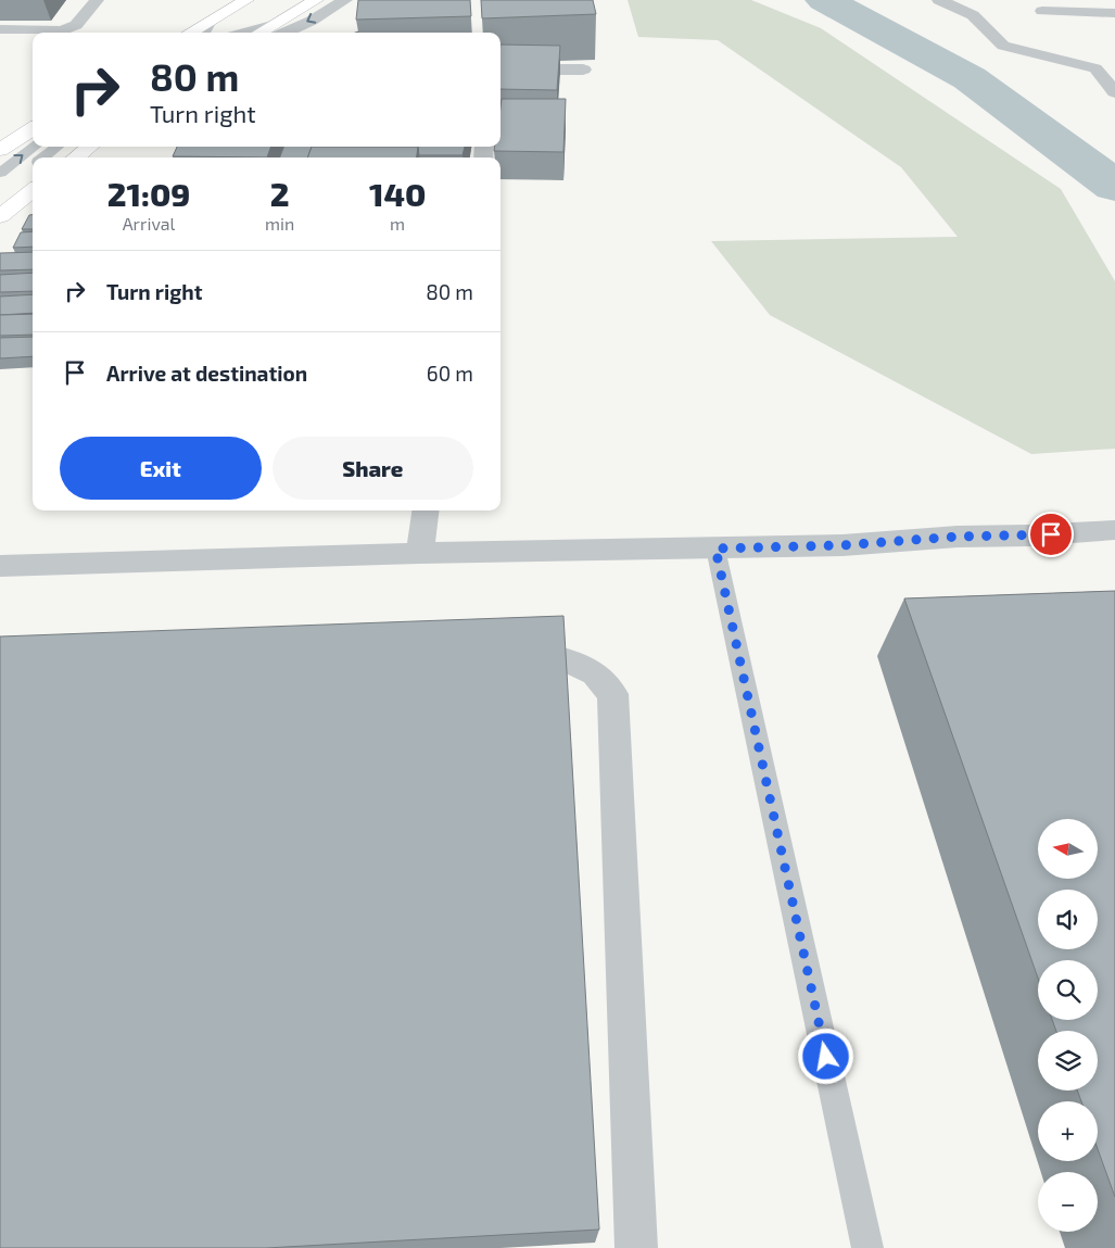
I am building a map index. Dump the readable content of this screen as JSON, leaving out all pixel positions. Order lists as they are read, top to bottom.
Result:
{
  "north": "left",
  "page": {
    "turn": ["80 m", "Turn right"],
    "eta": [
      "21:09",
      "Arrival",
      "2",
      "min",
      "140",
      "m"
    ],
    "list": [
      {
        "name": "Turn right",
        "value": "80 m"
      },
      {
        "name": "Arrive at destination",
        "value": "60 m"
      }
    ],
    "buttons": ["Exit", "Share"],
    "map_buttons": ["+", "−"]
  }
}
